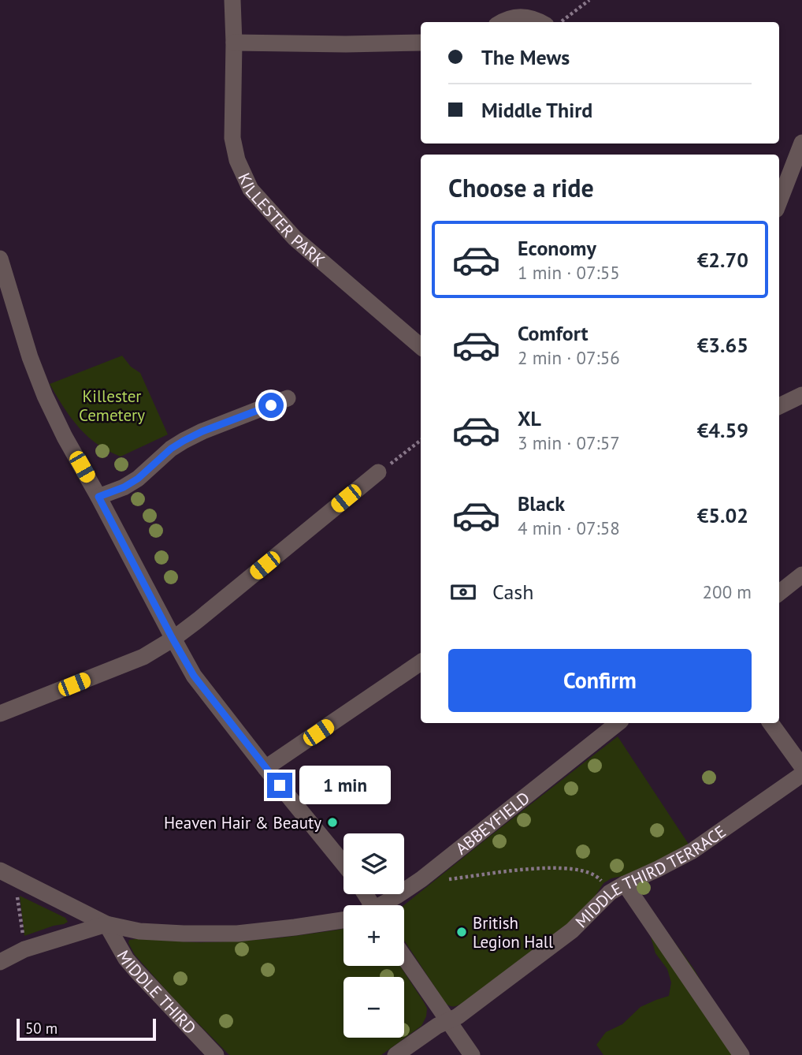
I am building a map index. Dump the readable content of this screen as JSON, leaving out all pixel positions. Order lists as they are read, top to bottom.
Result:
{
  "streets": {
    "street": [
      "KILLESTER PARK",
      "ABBEYFIELD",
      "MIDDLE THIRD TERRACE",
      "MIDDLE THIRD"
    ]
  },
  "parks": ["Killester Cemetery"],
  "places": ["Heaven Hair & Beauty", "British Legion Hall"],
  "scale_bar": "50 m",
  "page": {
    "banner": ["The Mews", "Middle Third"],
    "heading": "Choose a ride",
    "list": [
      {
        "name": "Economy",
        "note": "1 min · 07:55",
        "value": "€2.70"
      },
      {
        "name": "Comfort",
        "note": "2 min · 07:56",
        "value": "€3.65"
      },
      {
        "name": "XL",
        "note": "3 min · 07:57",
        "value": "€4.59"
      },
      {
        "name": "Black",
        "note": "4 min · 07:58",
        "value": "€5.02"
      }
    ],
    "pay": ["Cash", "200 m"],
    "buttons": "Confirm",
    "bubble": "1 min",
    "map_buttons": ["+", "−"],
    "scale": "50 m"
  }
}
